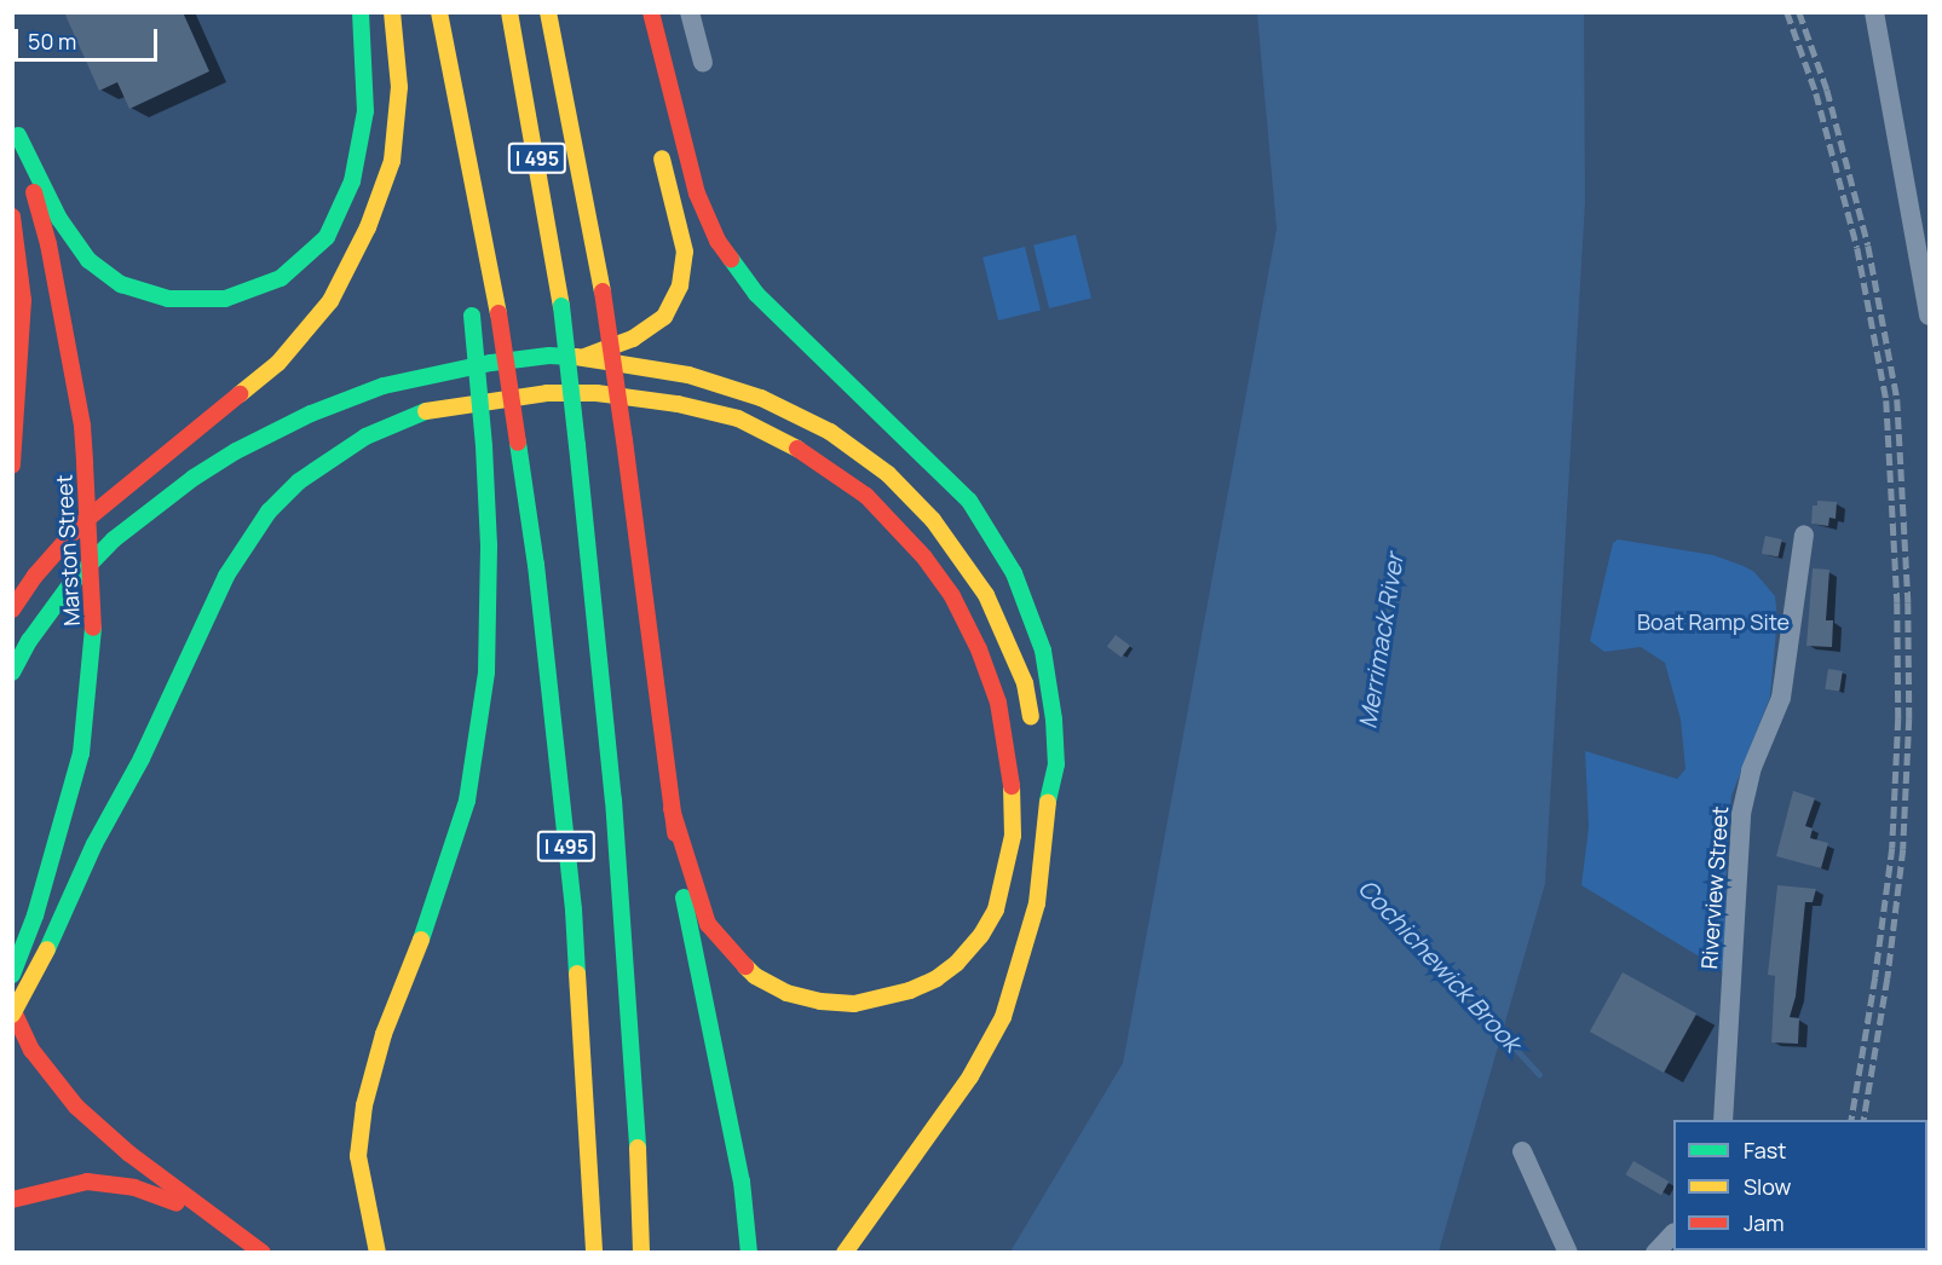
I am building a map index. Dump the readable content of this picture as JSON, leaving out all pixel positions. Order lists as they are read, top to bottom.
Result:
{
  "streets": {
    "main road": ["I 495", "Marston Street"],
    "street": ["Riverview Street"]
  },
  "water": ["Merrimack River", "Cochichewick Brook"],
  "parks": ["Boat Ramp Site"],
  "legend": ["Fast", "Slow", "Jam"],
  "scale_bar": "50 m"
}
